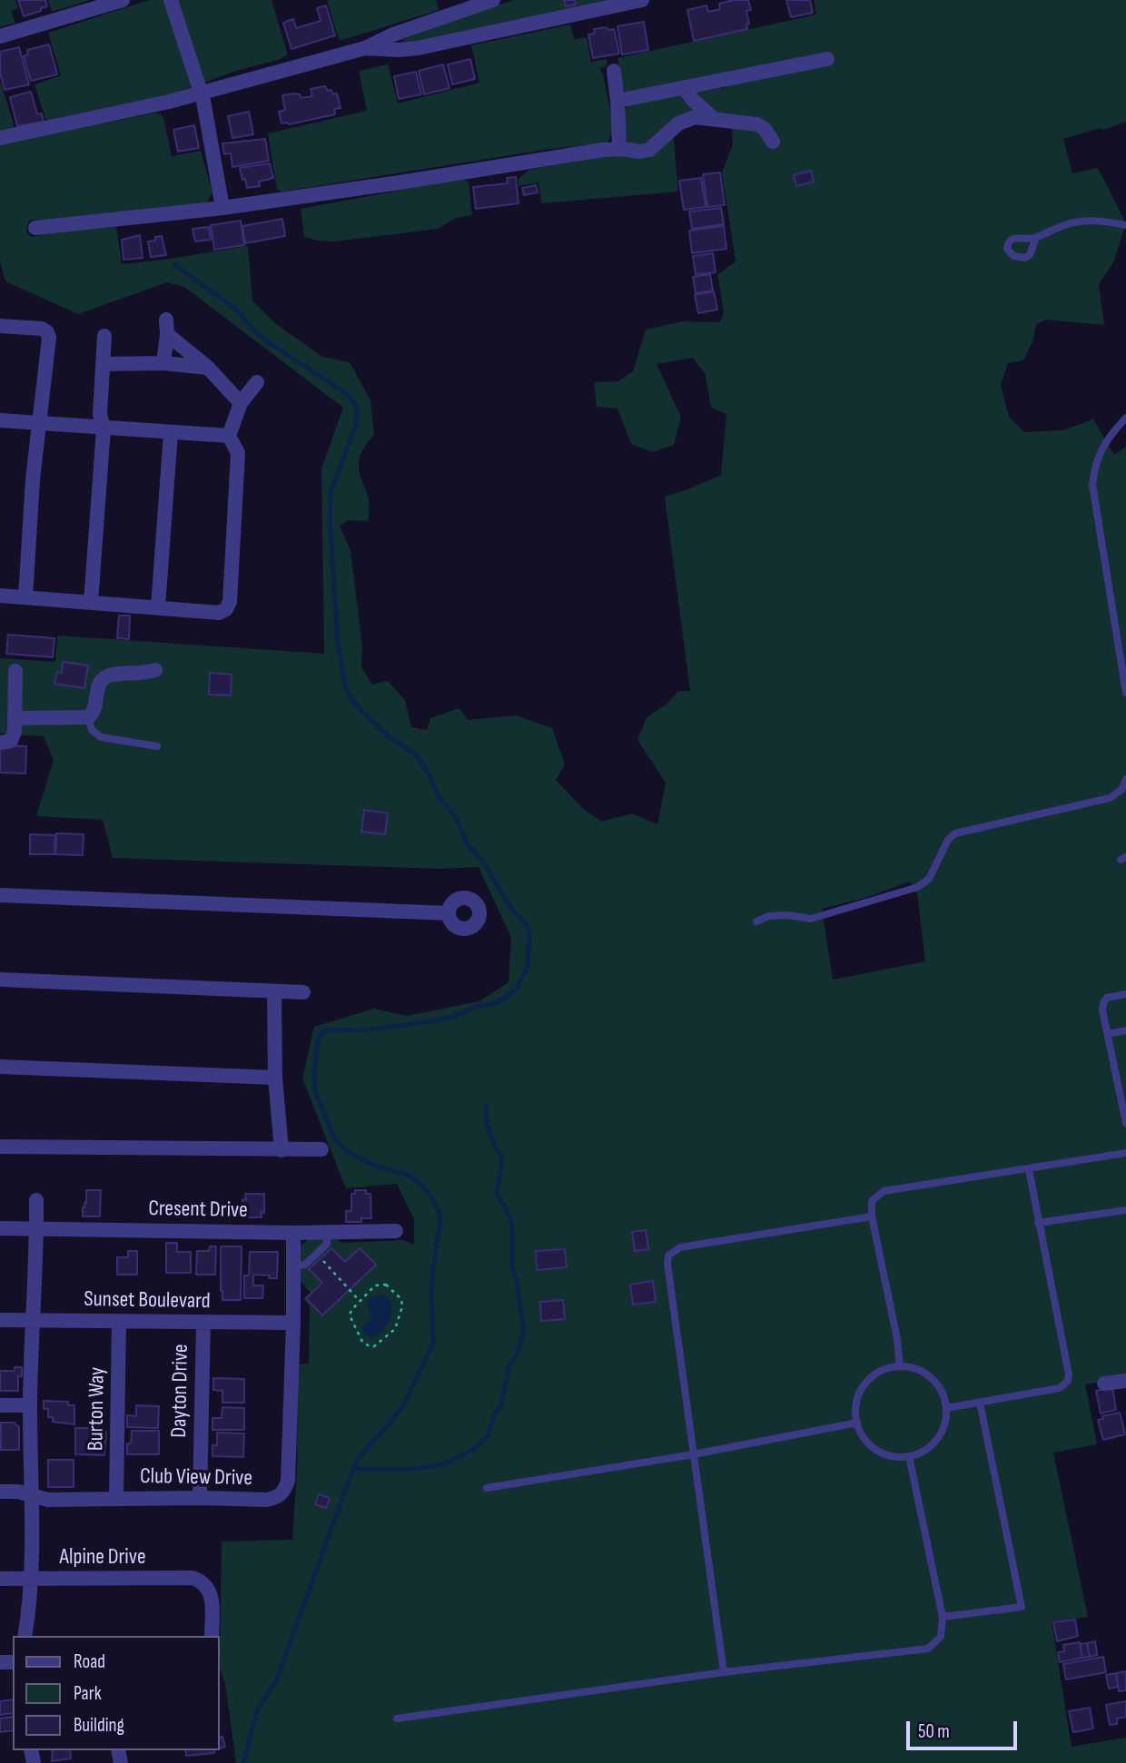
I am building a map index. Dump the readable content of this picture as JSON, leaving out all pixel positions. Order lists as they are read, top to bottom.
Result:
{
  "streets": {
    "street": [
      "Cresent Drive",
      "Sunset Boulevard",
      "Dayton Drive",
      "Burton Way",
      "Club View Drive",
      "Alpine Drive"
    ]
  },
  "crossings": [
    ["Cresent Drive", "Club View Drive"],
    ["Sunset Boulevard", "Dayton Drive"],
    ["Sunset Boulevard", "Burton Way"],
    ["Sunset Boulevard", "Club View Drive"],
    ["Dayton Drive", "Club View Drive"],
    ["Burton Way", "Club View Drive"]
  ],
  "legend": ["Road", "Park", "Building"],
  "scale_bar": "50 m"
}
